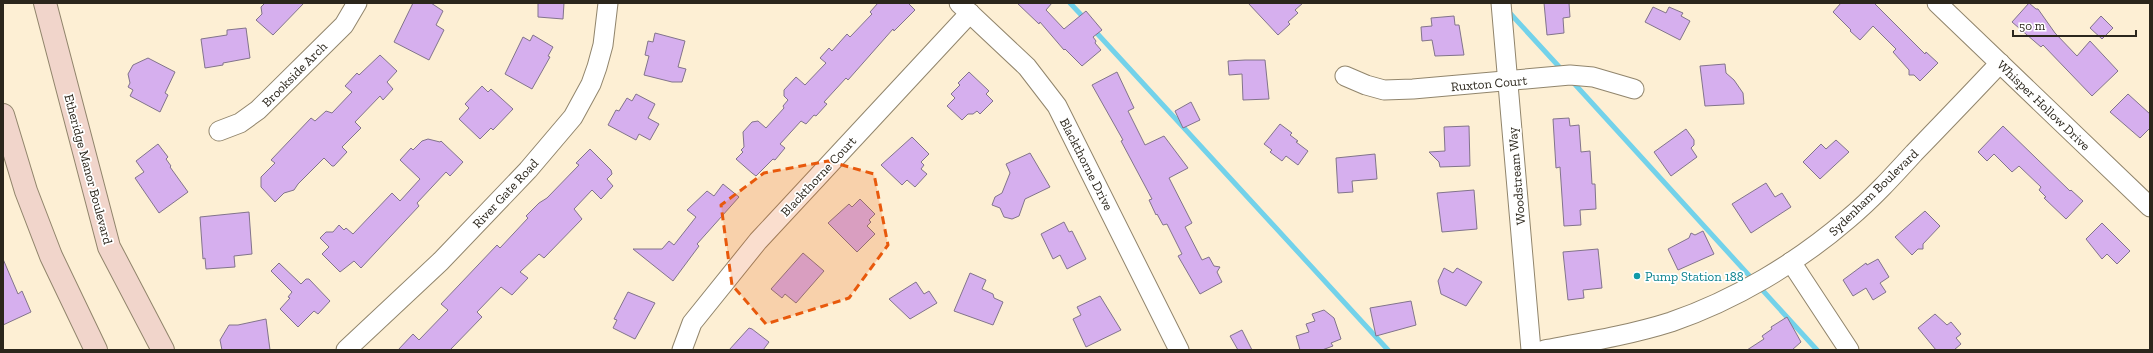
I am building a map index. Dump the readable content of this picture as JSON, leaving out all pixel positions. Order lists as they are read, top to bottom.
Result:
{
  "streets": {
    "main road": ["Etheridge Manor Boulevard"],
    "street": [
      "Brookside Arch",
      "Ruxton Court",
      "Whisper Hollow Drive",
      "Blackthorne Drive",
      "Blackthorne Court",
      "Woodstream Way",
      "Sydenham Boulevard",
      "River Gate Road"
    ]
  },
  "crossings": [
    ["Ruxton Court", "Woodstream Way"],
    ["Whisper Hollow Drive", "Sydenham Boulevard"],
    ["Blackthorne Drive", "Blackthorne Court"]
  ],
  "places": ["Pump Station 188"],
  "scale_bar": "50 m"
}
